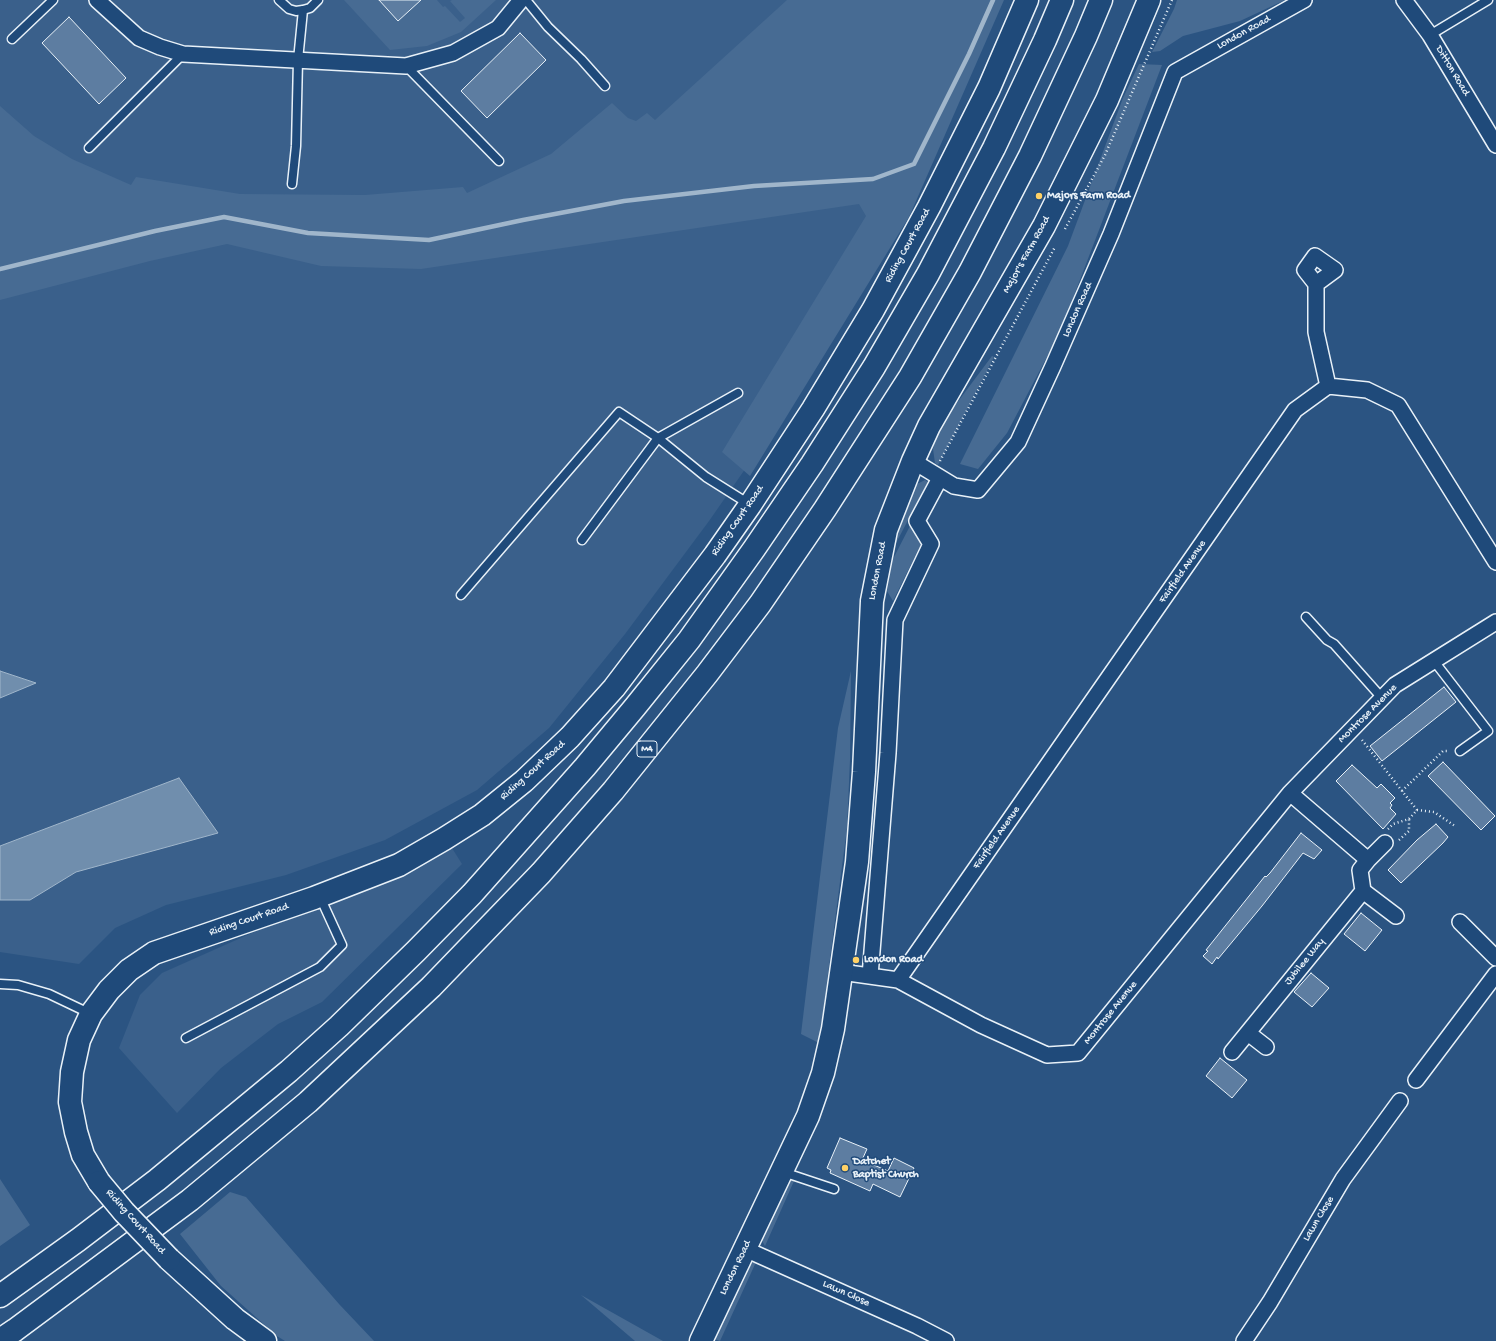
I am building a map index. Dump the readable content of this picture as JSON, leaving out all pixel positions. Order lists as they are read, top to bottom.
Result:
{
  "streets": {
    "main road": [
      "London Road",
      "Riding Court Road",
      "Major's Farm Road",
      "M4"
    ],
    "street": [
      "Ditton Road",
      "Fairfield Avenue",
      "Montrose Avenue",
      "Jubilee Way",
      "Lawn Close"
    ]
  },
  "crossings": [
    ["London Road", "Major's Farm Road"],
    ["London Road", "Montrose Avenue"],
    ["London Road", "Lawn Close"],
    ["Fairfield Avenue", "Montrose Avenue"]
  ],
  "places": ["Majors Farm Road", "London Road", "Datchet Baptist Church"]
}
